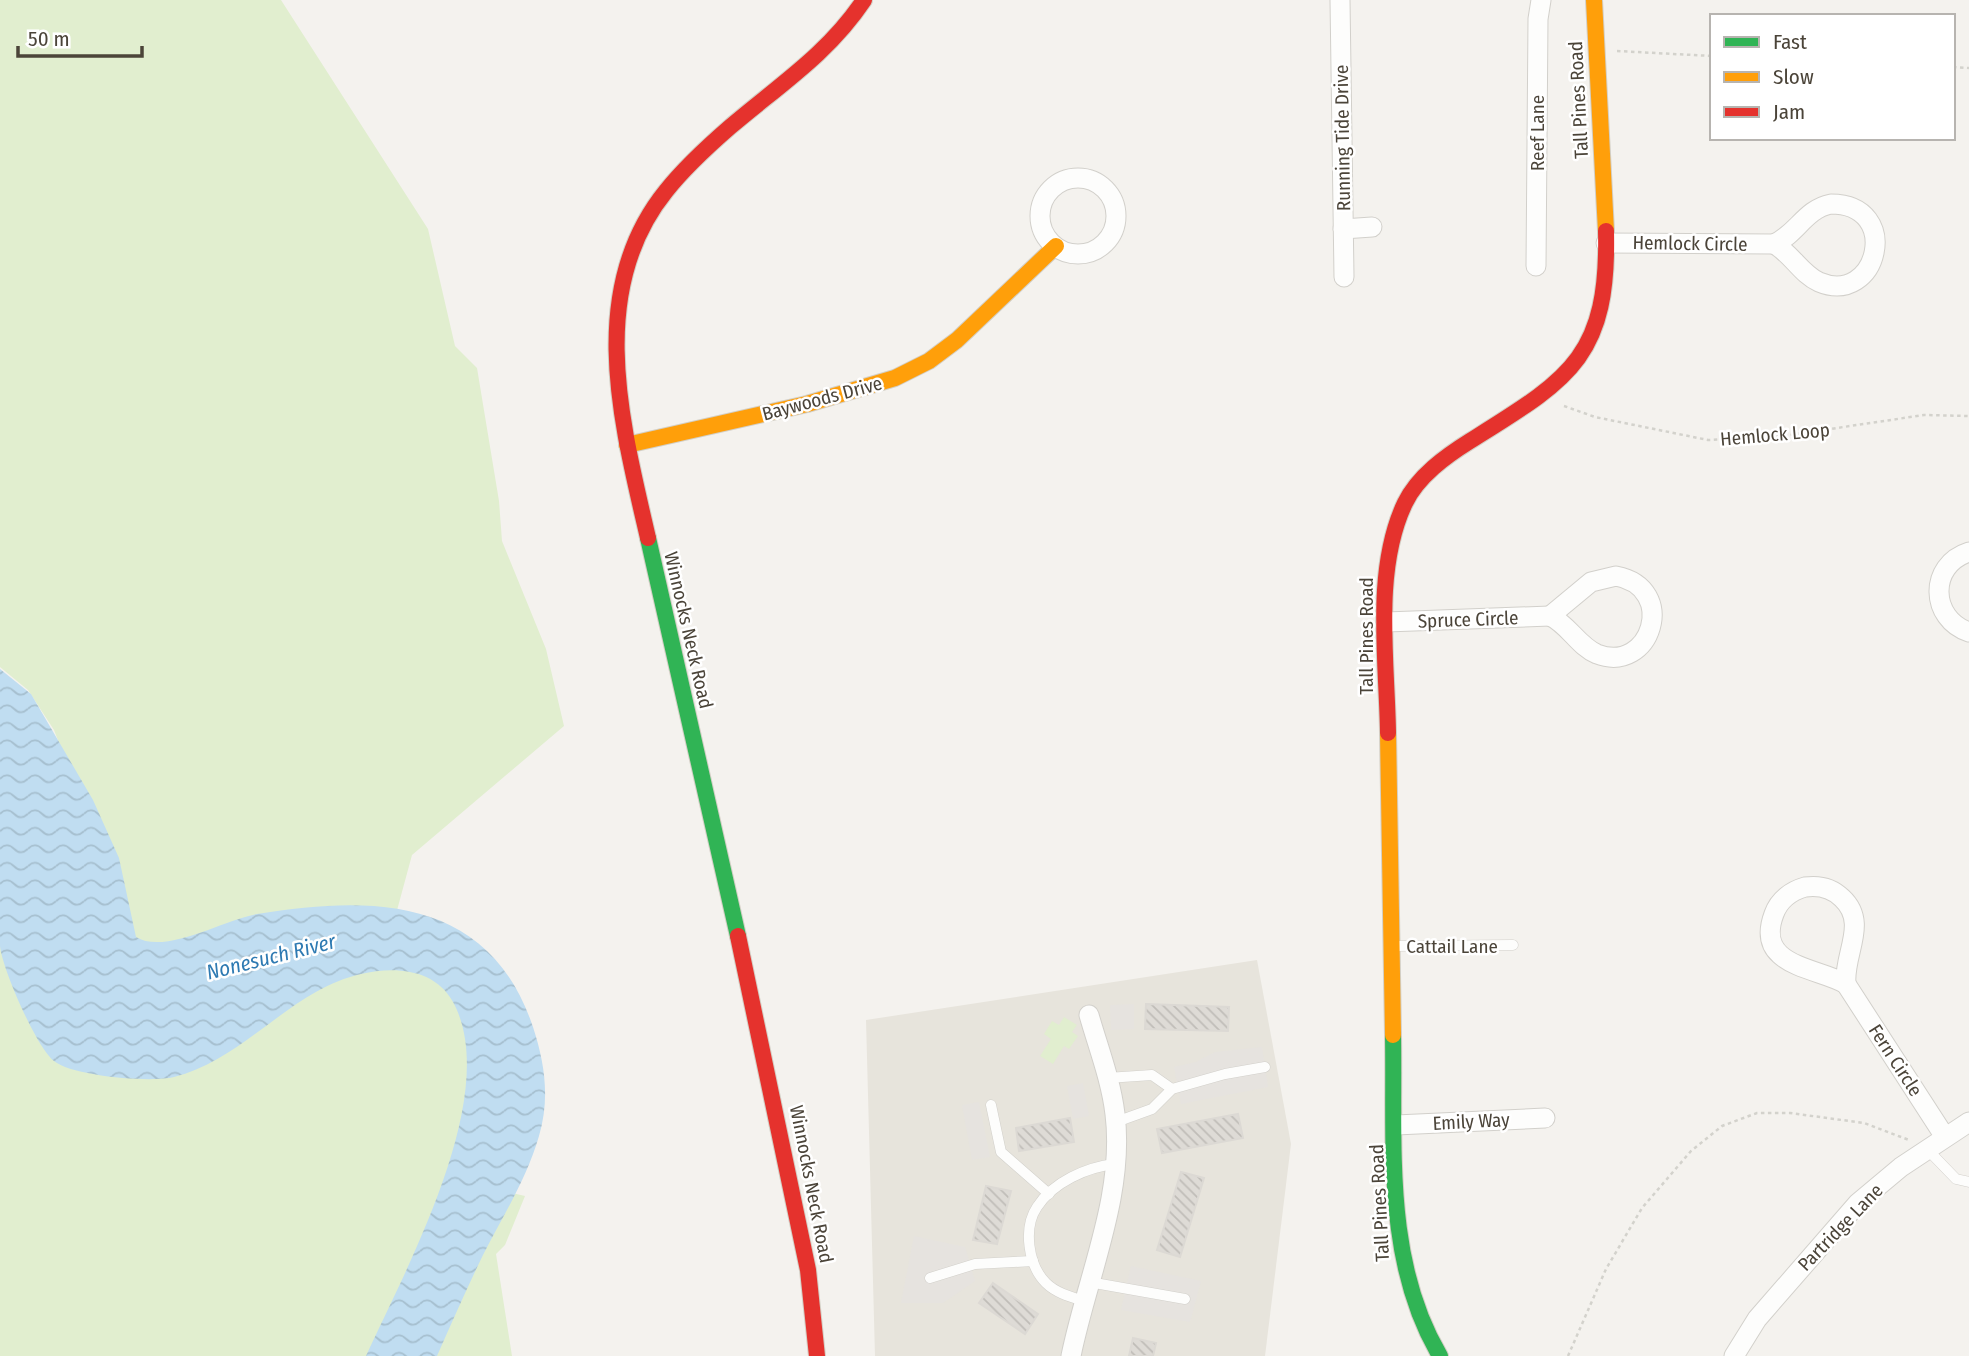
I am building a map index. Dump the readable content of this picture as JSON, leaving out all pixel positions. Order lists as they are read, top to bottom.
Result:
{
  "streets": {
    "street": [
      "Tall Pines Road",
      "Reef Lane",
      "Running Tide Drive",
      "Hemlock Circle",
      "Baywoods Drive",
      "Spruce Circle",
      "Winnocks Neck Road",
      "Fern Circle",
      "Emily Way",
      "Partridge Lane"
    ],
    "lane": ["Cattail Lane"],
    "path": ["Hemlock Loop"]
  },
  "crossings": [
    ["Tall Pines Road", "Hemlock Circle"],
    ["Tall Pines Road", "Hemlock Loop"],
    ["Tall Pines Road", "Spruce Circle"],
    ["Tall Pines Road", "Cattail Lane"],
    ["Tall Pines Road", "Emily Way"],
    ["Baywoods Drive", "Winnocks Neck Road"],
    ["Fern Circle", "Partridge Lane"]
  ],
  "water": ["Nonesuch River"],
  "legend": ["Fast", "Slow", "Jam"],
  "scale_bar": "50 m"
}
